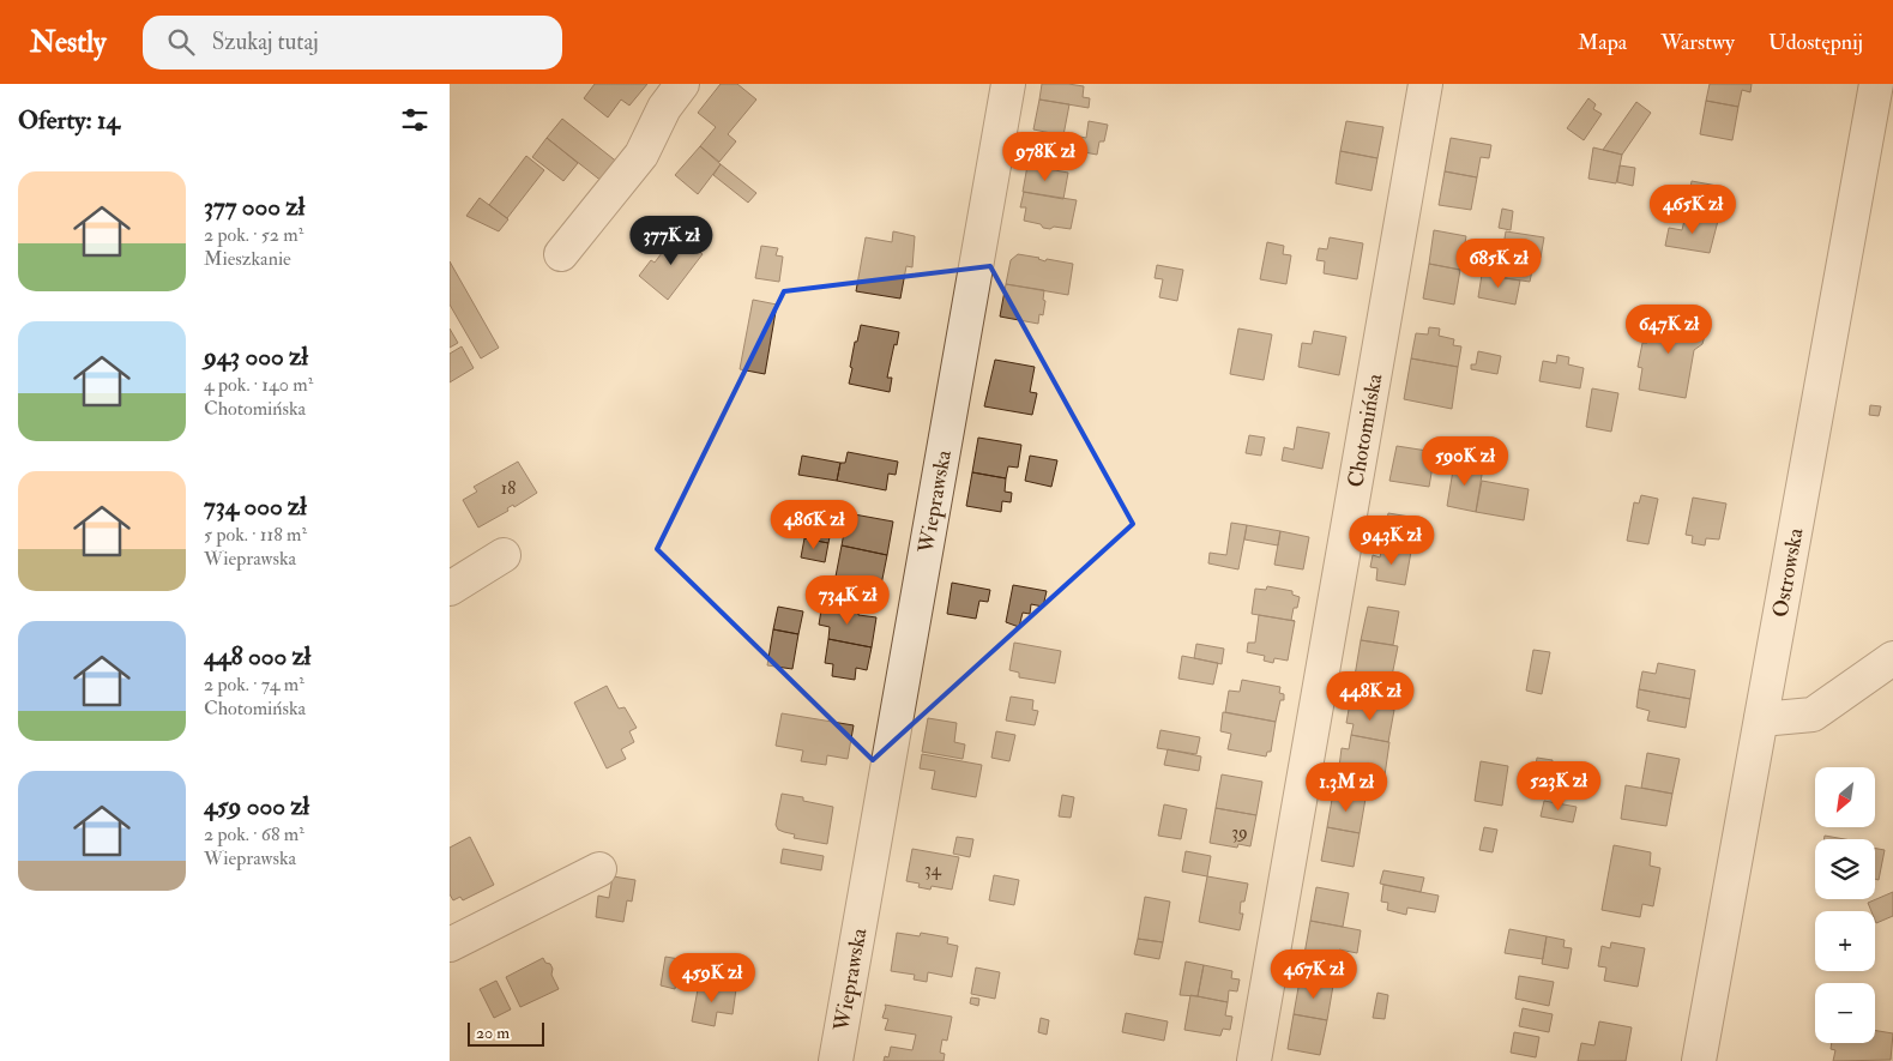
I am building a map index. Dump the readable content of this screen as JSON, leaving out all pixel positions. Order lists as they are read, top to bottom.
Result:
{
  "streets": {
    "street": ["Chotomińska", "Wieprawska", "Ostrowska"]
  },
  "house_numbers": ["18", "39", "34"],
  "scale_bar": "20 m",
  "north": "bottom left",
  "page": {
    "header": "Nestly",
    "search": "Szukaj tutaj",
    "nav": ["Mapa", "Warstwy", "Udostępnij"],
    "heading": "Oferty: 14",
    "price": [
      "978K zł",
      "465K zł",
      "377K zł",
      "685K zł",
      "647K zł",
      "590K zł",
      "486K zł",
      "943K zł",
      "734K zł",
      "448K zł",
      "523K zł",
      "1.3M zł",
      "467K zł",
      "459K zł"
    ],
    "list": [
      {
        "name": "377 000 zł",
        "note": "2 pok. · 52 m² · Mieszkanie"
      },
      {
        "name": "943 000 zł",
        "note": "4 pok. · 140 m² · Chotomińska"
      },
      {
        "name": "734 000 zł",
        "note": "5 pok. · 118 m² · Wieprawska"
      },
      {
        "name": "448 000 zł",
        "note": "2 pok. · 74 m² · Chotomińska"
      },
      {
        "name": "459 000 zł",
        "note": "2 pok. · 68 m² · Wieprawska"
      }
    ],
    "map_buttons": ["+", "−"],
    "scale": "20 m"
  }
}
